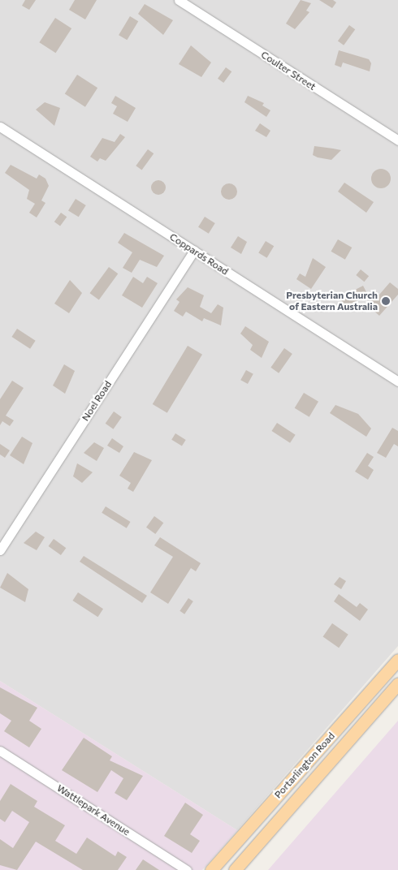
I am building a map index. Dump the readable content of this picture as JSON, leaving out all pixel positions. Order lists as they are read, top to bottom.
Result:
{
  "streets": {
    "main road": ["Portarlington Road"],
    "street": [
      "Coulter Street",
      "Coppards Road",
      "Noel Road",
      "Wattlepark Avenue"
    ]
  },
  "crossings": [
    ["Coppards Road", "Noel Road"]
  ],
  "places": ["Presbyterian Church of Eastern Australia"]
}
